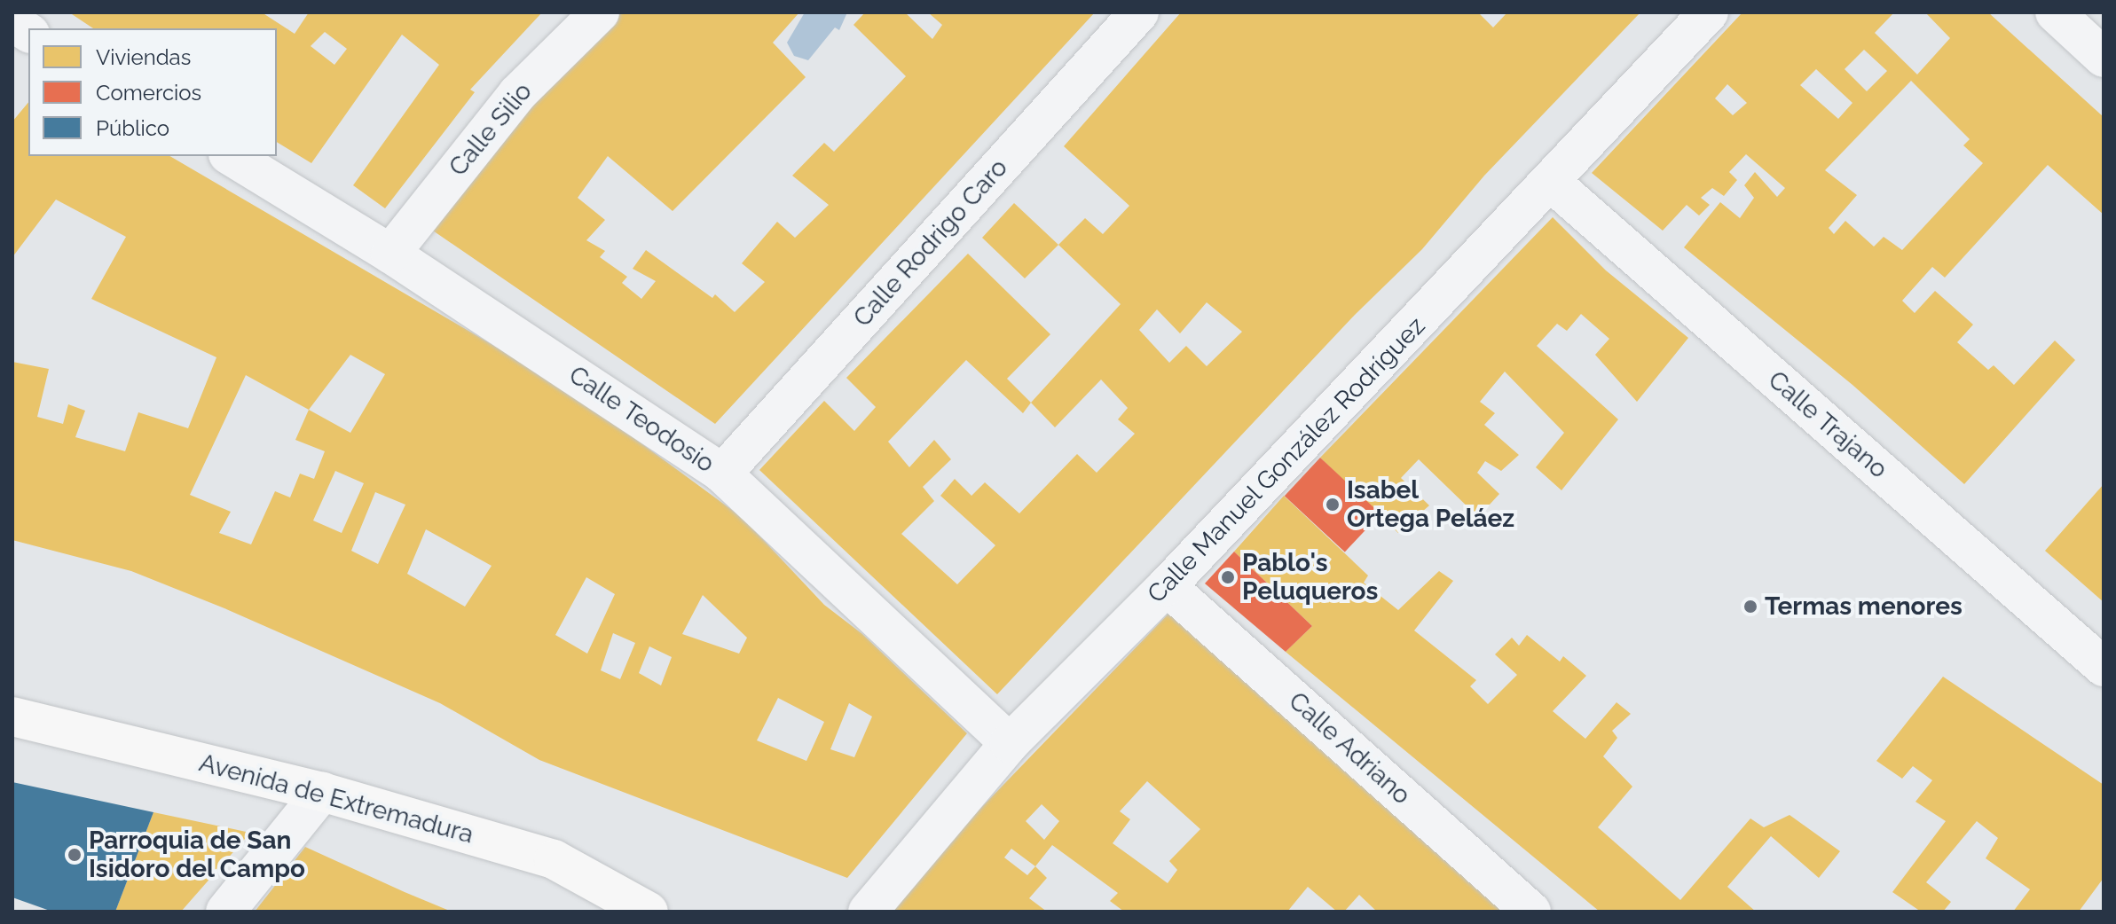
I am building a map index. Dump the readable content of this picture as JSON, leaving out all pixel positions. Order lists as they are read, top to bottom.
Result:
{
  "streets": {
    "main road": ["Avenida de Extremadura"],
    "street": [
      "Calle Silio",
      "Calle Rodrigo Caro",
      "Calle Teodosio",
      "Calle Trajano",
      "Calle Manuel González Rodríguez",
      "Calle Adriano"
    ]
  },
  "crossings": [
    ["Calle Silio", "Calle Teodosio"],
    ["Calle Rodrigo Caro", "Calle Teodosio"],
    ["Calle Teodosio", "Calle Manuel González Rodríguez"],
    ["Calle Trajano", "Calle Manuel González Rodríguez"],
    ["Calle Manuel González Rodríguez", "Calle Adriano"]
  ],
  "places": [
    "Isabel Ortega Peláez",
    "Pablo's Peluqueros",
    "Termas menores",
    "Parroquia de San Isidoro del Campo"
  ],
  "legend": ["Viviendas", "Comercios", "Público"]
}
